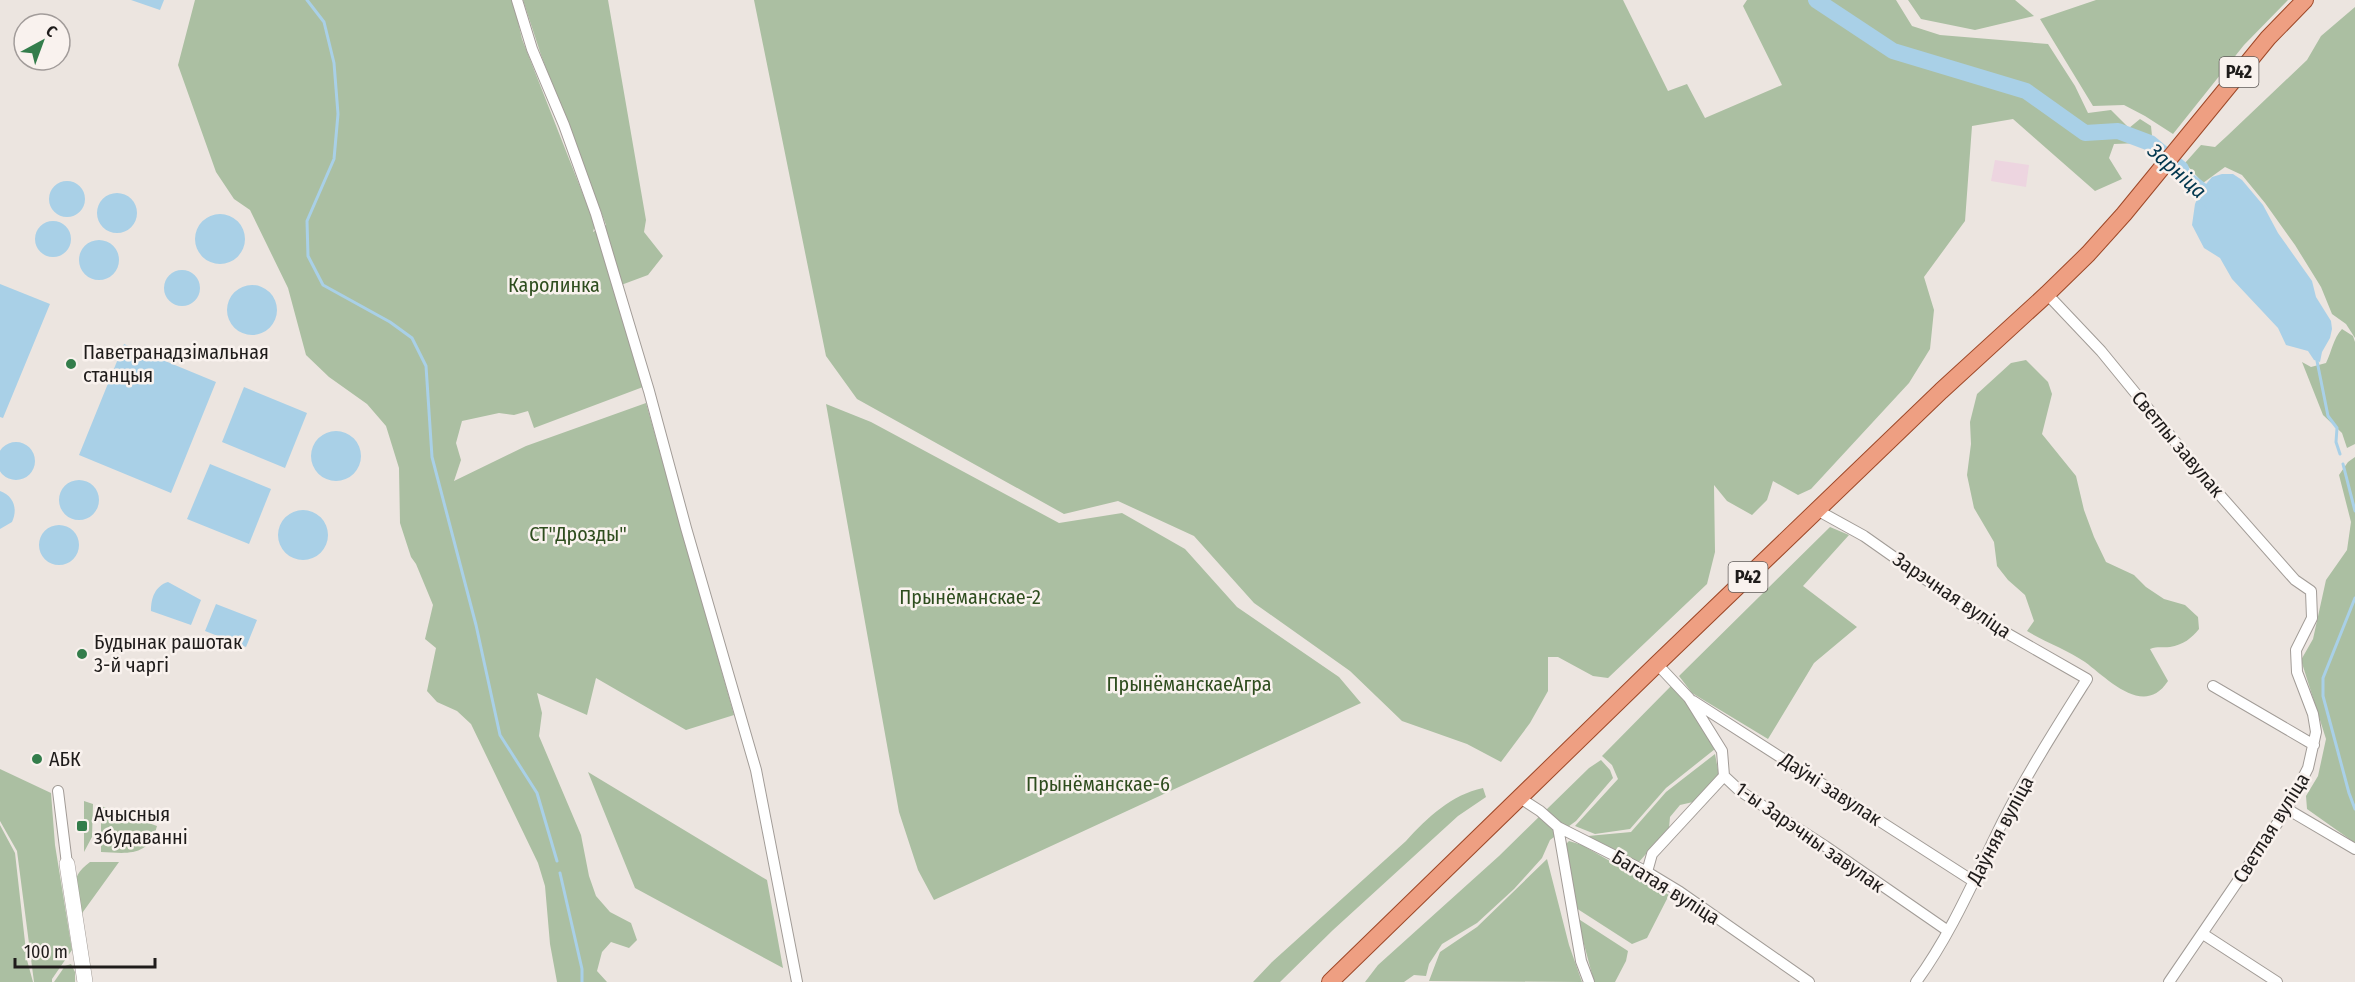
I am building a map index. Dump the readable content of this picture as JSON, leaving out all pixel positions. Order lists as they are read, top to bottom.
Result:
{
  "streets": {
    "main road": ["Р42"],
    "street": [
      "Светлы завулак",
      "Зарэчная вуліца",
      "Даўні завулак",
      "Светлая вуліца",
      "Даўняя вуліца",
      "1-ы Зарэчны завулак",
      "Багатая вуліца"
    ]
  },
  "crossings": [
    ["Р42", "Светлы завулак"],
    ["Р42", "Зарэчная вуліца"],
    ["Р42", "1-ы Зарэчны завулак"],
    ["Р42", "Багатая вуліца"],
    ["Светлы завулак", "Светлая вуліца"],
    ["Зарэчная вуліца", "Даўняя вуліца"],
    ["Даўні завулак", "Даўняя вуліца"],
    ["Даўні завулак", "1-ы Зарэчны завулак"],
    ["Даўняя вуліца", "1-ы Зарэчны завулак"]
  ],
  "water": ["Зарніца"],
  "parks": [
    "Каролинка",
    "СТ\"Дрозды\"",
    "Прынёманскае-2",
    "ПрынёманскаеАгра",
    "Прынёманскае-6"
  ],
  "places": {
    "other": ["Паветранадзімальная станцыя", "Будынак рашотак 3-й чаргі", "АБК"],
    "transit": ["Ачысныя збудаванні"]
  },
  "scale_bar": "100 m",
  "north": "top right"
}
